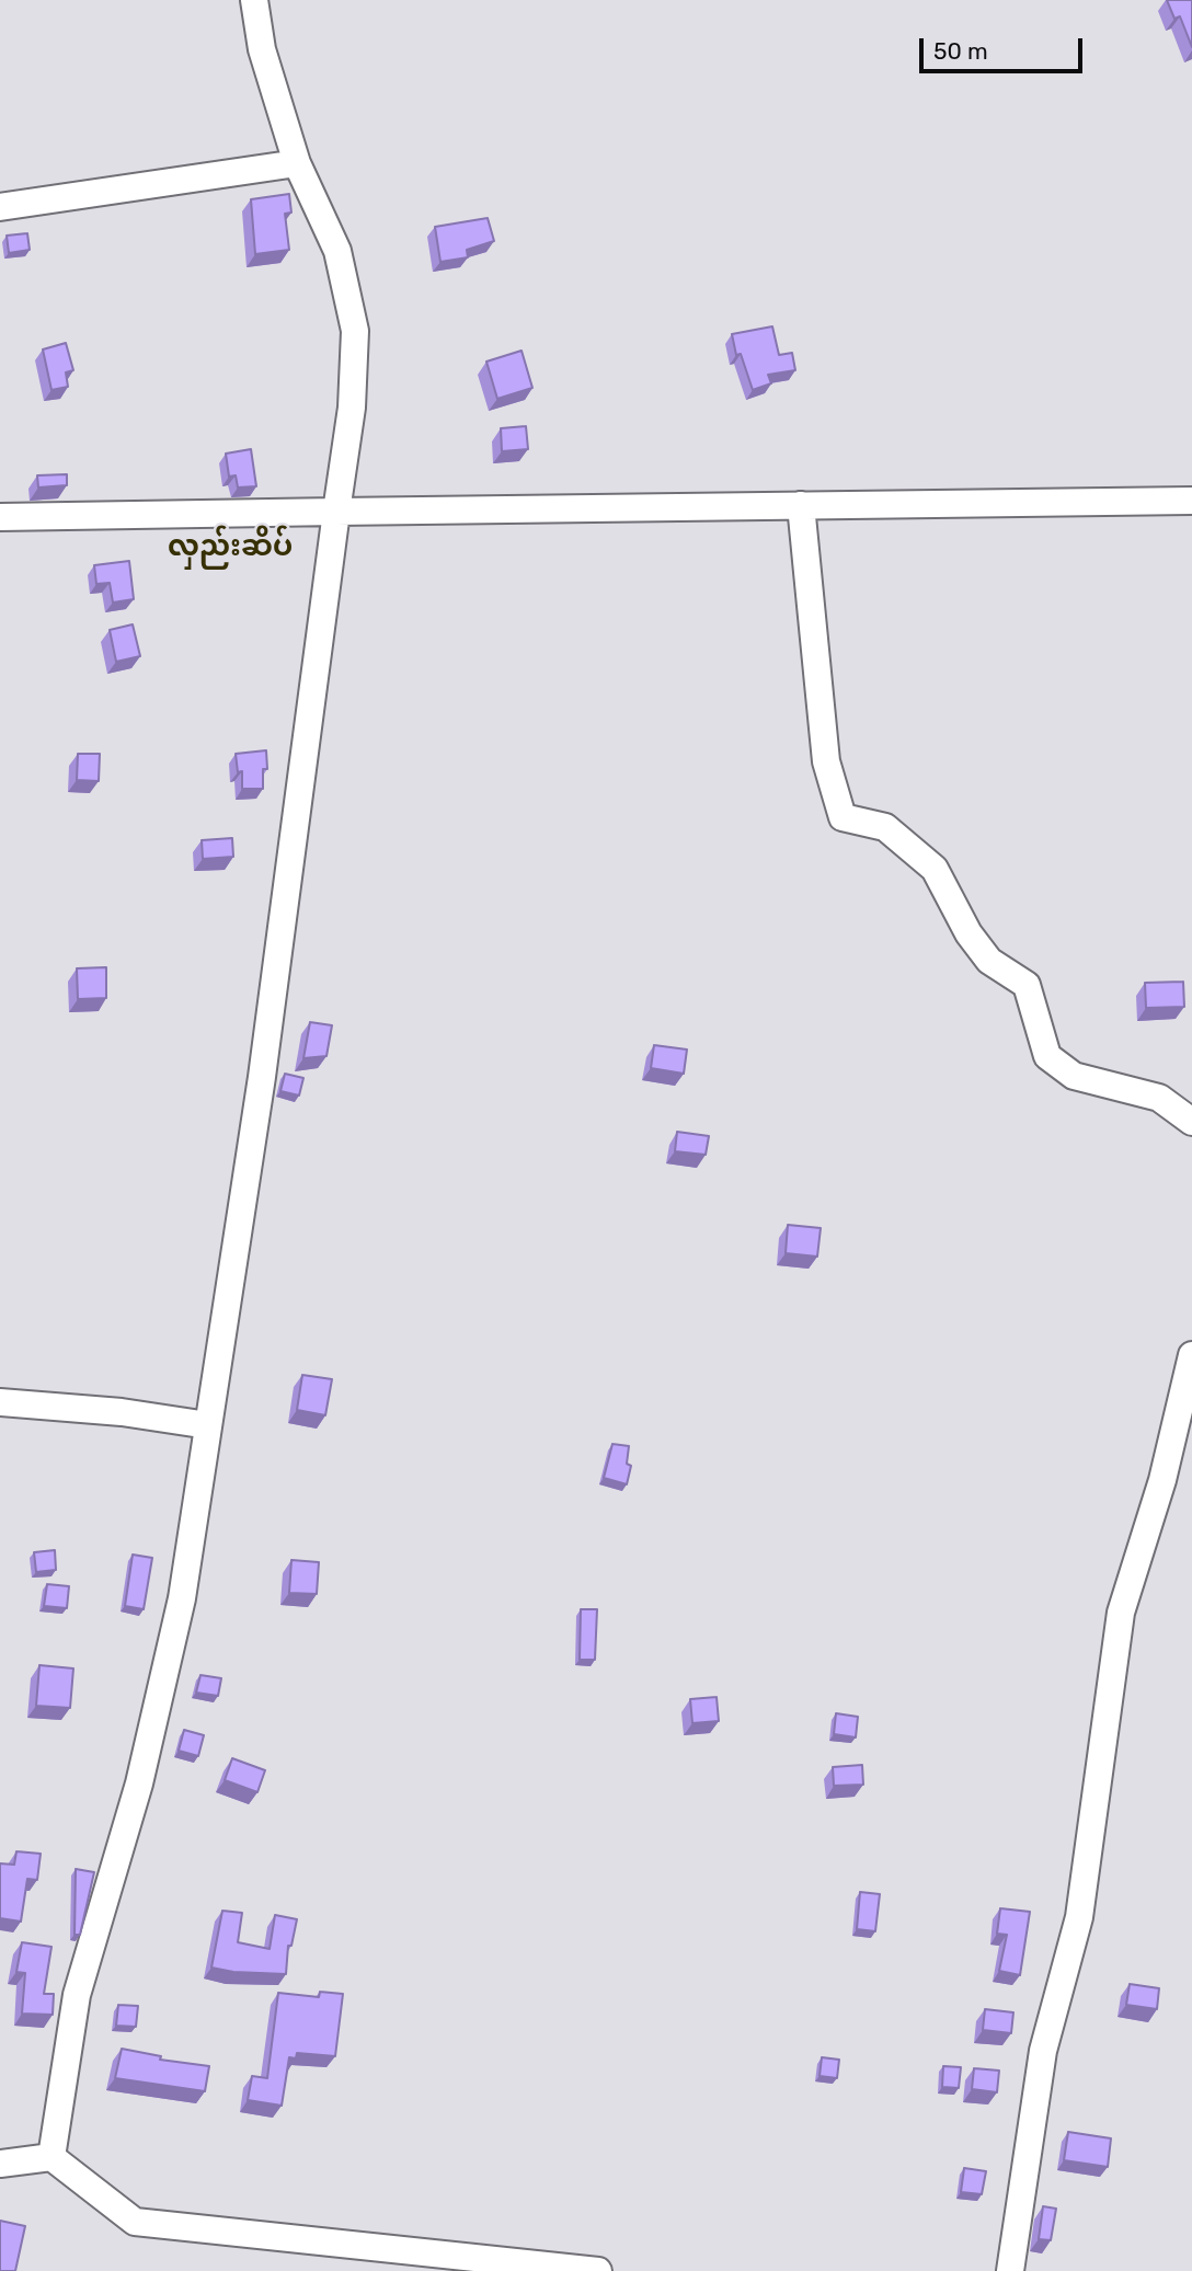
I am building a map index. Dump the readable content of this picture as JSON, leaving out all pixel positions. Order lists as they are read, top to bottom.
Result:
{
  "districts": ["လှည်းဆိပ်"],
  "scale_bar": "50 m"
}
